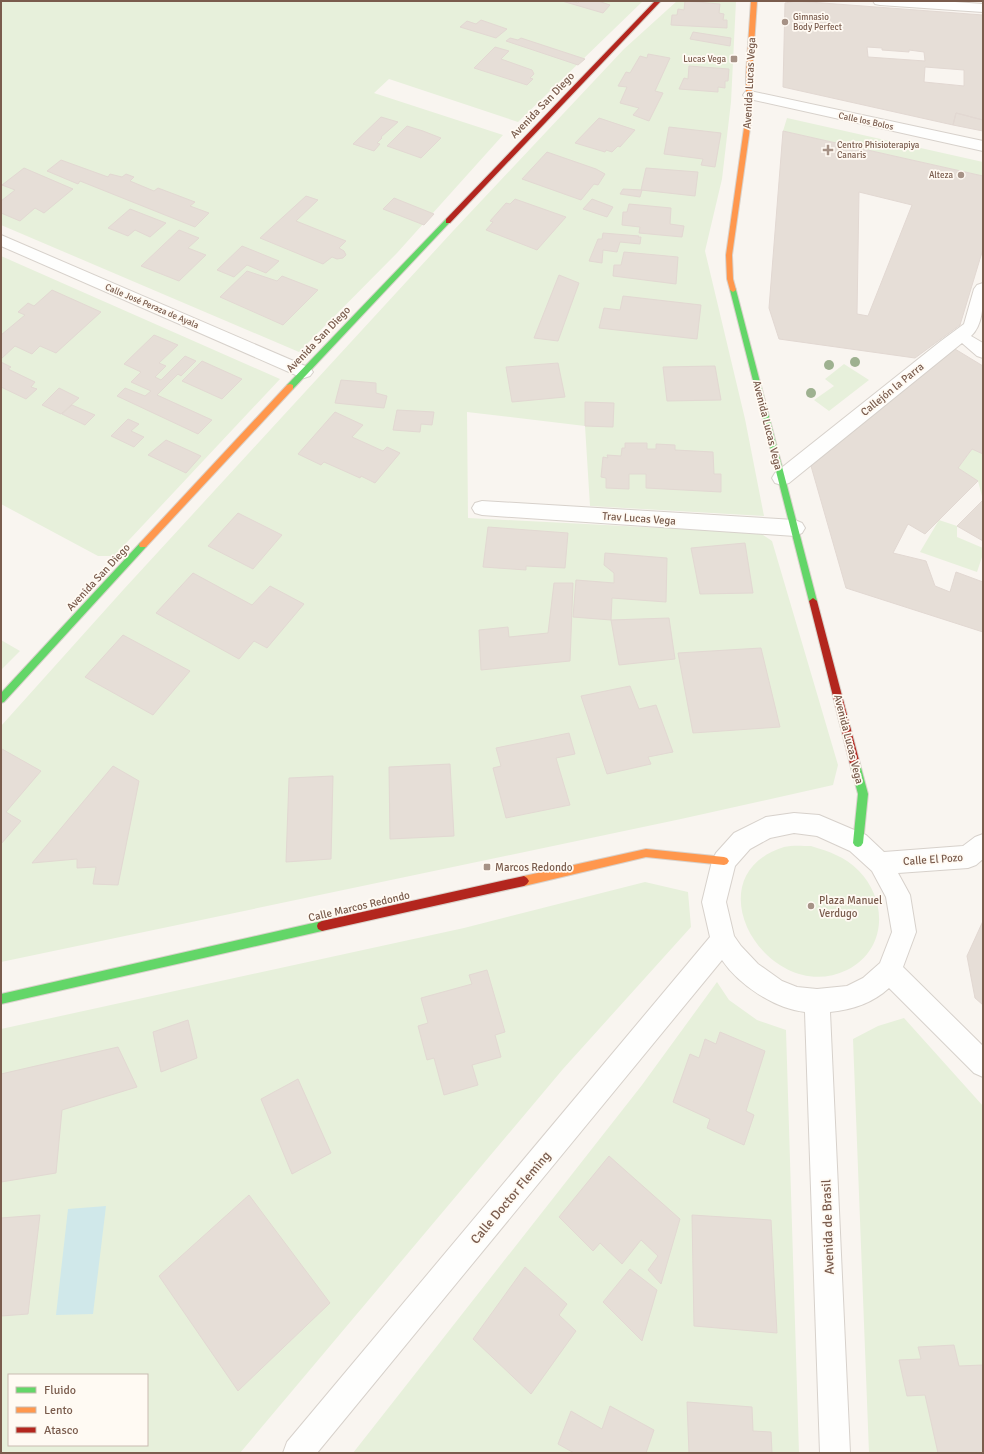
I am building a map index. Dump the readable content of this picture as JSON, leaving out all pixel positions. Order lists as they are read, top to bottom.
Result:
{
  "streets": {
    "street": [
      "Avenida Lucas Vega",
      "Avenida San Diego",
      "Calle los Bolos",
      "Calle José Peraza de Ayala",
      "Callejón la Parra",
      "Trav Lucas Vega",
      "Calle El Pozo",
      "Calle Marcos Redondo",
      "Calle Doctor Fleming",
      "Avenida de Brasil"
    ]
  },
  "crossings": [
    ["Avenida Lucas Vega", "Calle los Bolos"],
    ["Avenida Lucas Vega", "Callejón la Parra"],
    ["Avenida Lucas Vega", "Trav Lucas Vega"],
    ["Avenida San Diego", "Calle José Peraza de Ayala"]
  ],
  "places": {
    "other": ["Gimnasio Body Perfect", "Alteza", "Plaza Manuel Verdugo"],
    "transit": ["Lucas Vega", "Marcos Redondo"],
    "health": ["Centro Phisioterapiya Canaris"]
  },
  "legend": ["Fluido", "Lento", "Atasco"]
}
